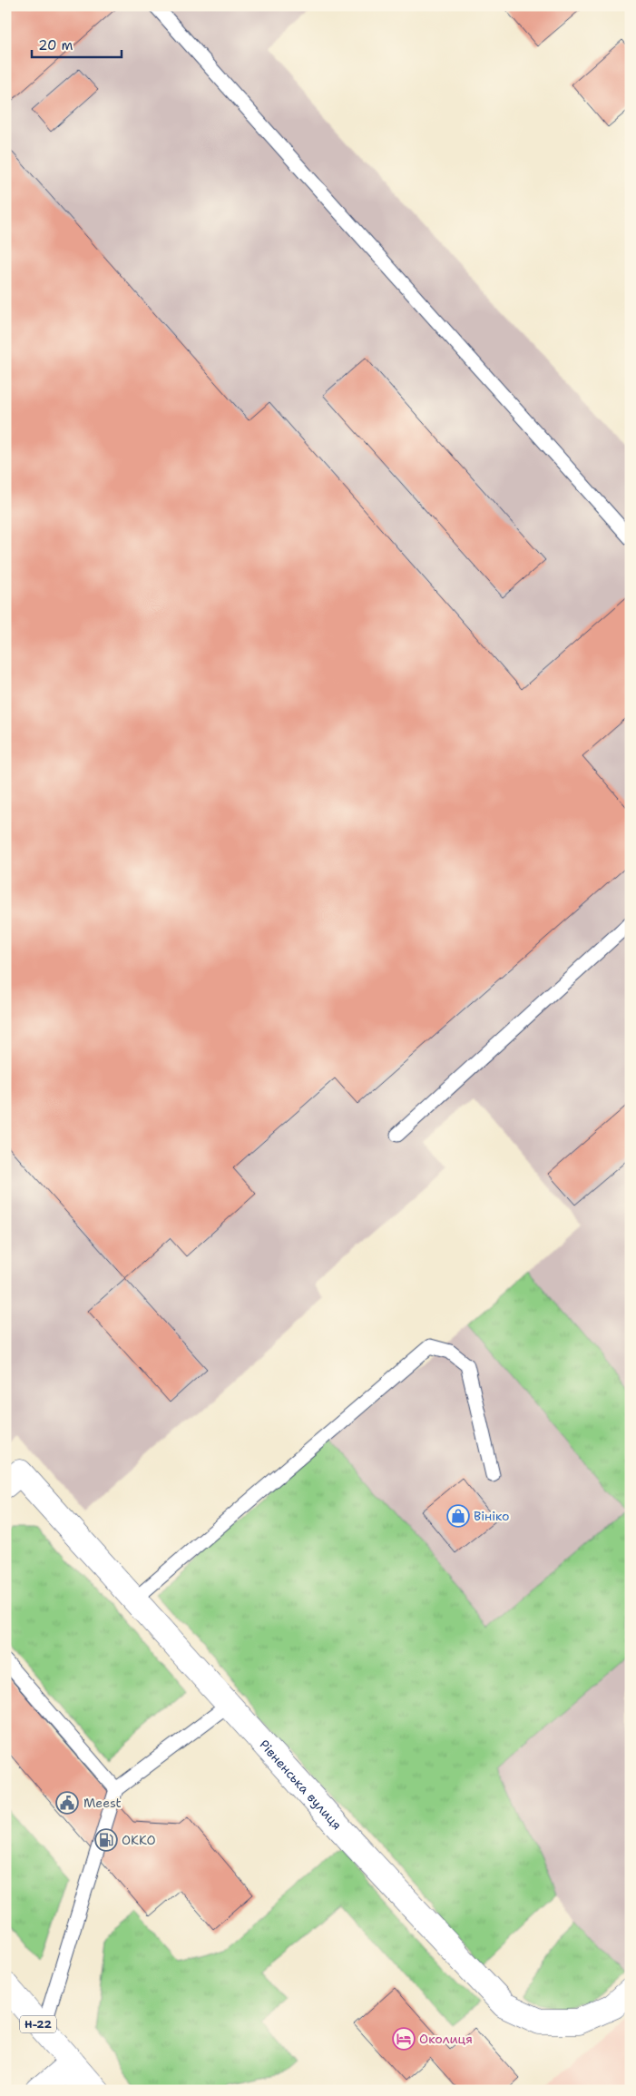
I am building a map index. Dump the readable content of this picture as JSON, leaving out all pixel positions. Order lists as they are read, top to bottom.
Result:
{
  "streets": {
    "street": ["Рівненська вулиця", "Н-22"]
  },
  "places": {
    "shop": ["Вініко"],
    "public building": ["Meest"],
    "fuel station": ["ОККО"],
    "hotel": ["Околиця"]
  },
  "scale_bar": "20 m"
}
